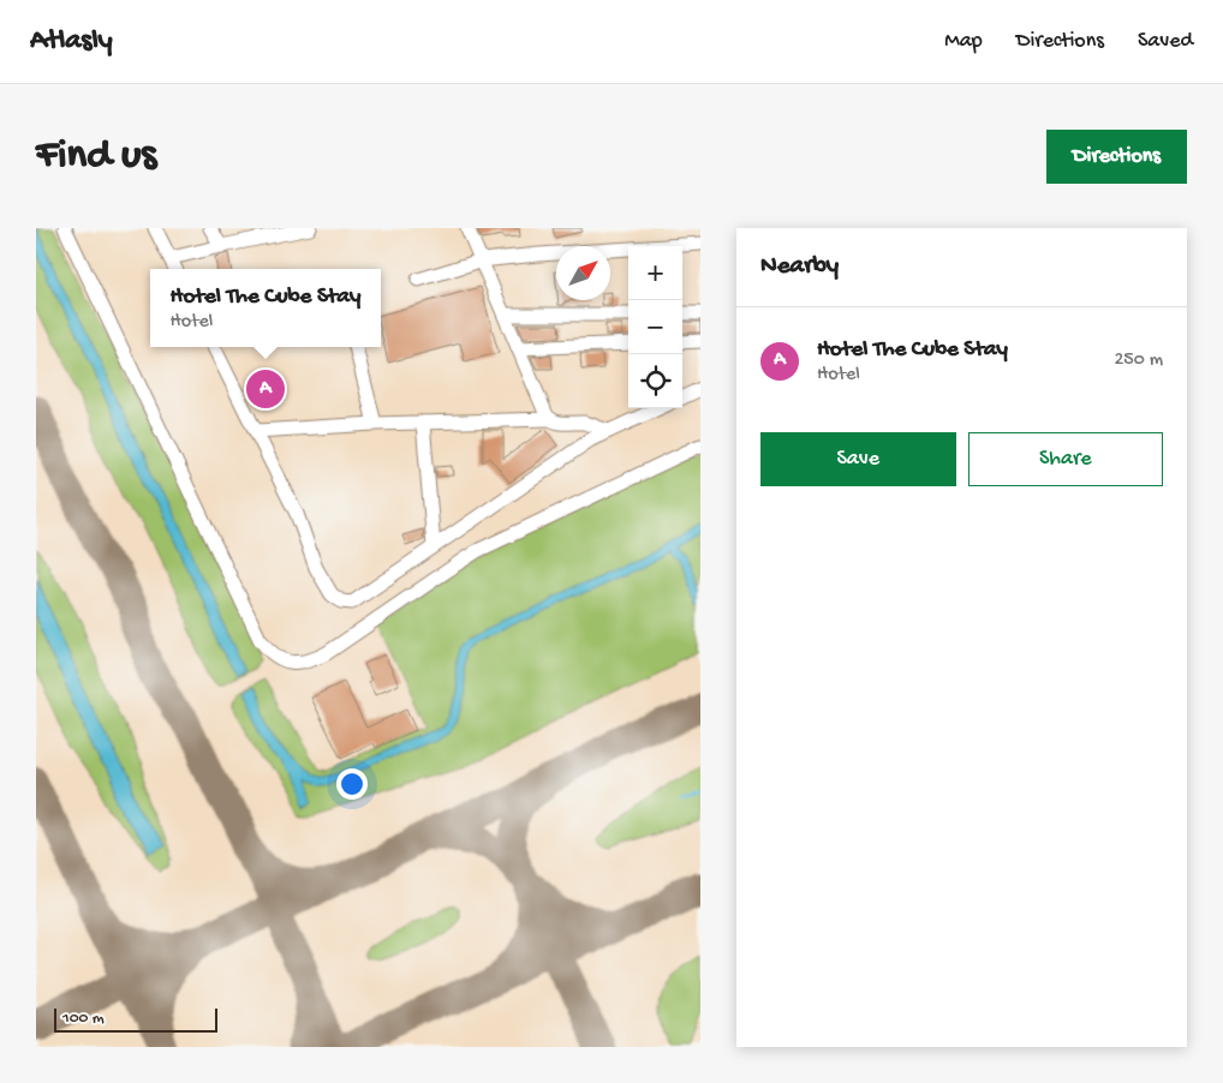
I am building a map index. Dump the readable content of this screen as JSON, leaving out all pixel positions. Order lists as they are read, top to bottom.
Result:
{
  "scale_bar": "100 m",
  "north": "top right",
  "page": {
    "header": "Atlasly",
    "nav": ["Map", "Directions", "Saved"],
    "buttons": [
      "Directions",
      ["Save", "Share"]
    ],
    "title": "Find us",
    "heading": "Nearby",
    "map_buttons": ["+", "−"],
    "popup": ["Hotel The Cube Stay", "Hotel"],
    "list": [
      {
        "mark": "A",
        "name": "Hotel The Cube Stay",
        "note": "Hotel",
        "value": "250 m"
      }
    ],
    "pins": "A",
    "scale": "100 m"
  }
}
